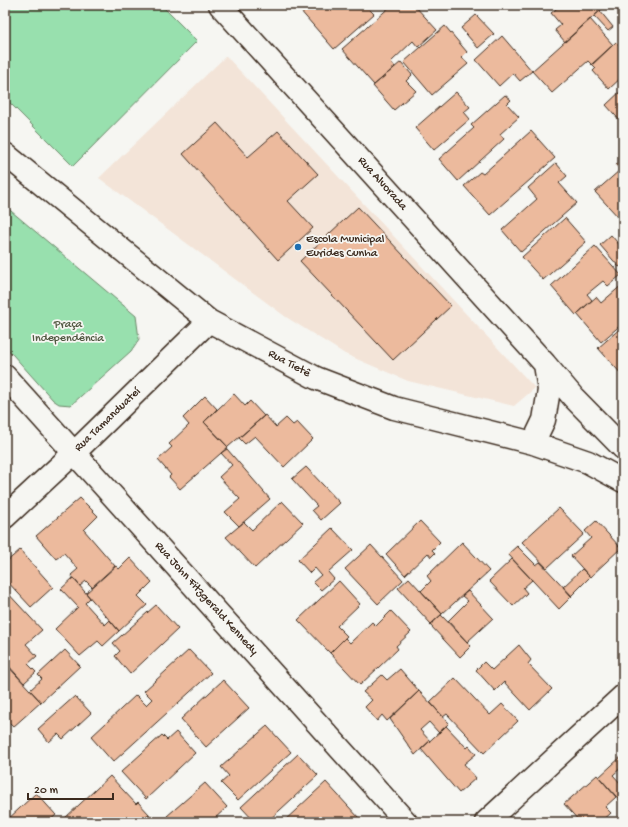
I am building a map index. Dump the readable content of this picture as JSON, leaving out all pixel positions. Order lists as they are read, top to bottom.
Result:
{
  "streets": {
    "street": [
      "Rua Alvorada",
      "Rua Tietê",
      "Rua Tamanduateí",
      "Rua John Fitzgerald Kennedy"
    ]
  },
  "crossings": [
    ["Rua Tietê", "Rua Tamanduateí"],
    ["Rua Tamanduateí", "Rua John Fitzgerald Kennedy"]
  ],
  "parks": ["Praça Independência"],
  "places": ["Escola Municipal Eurides Cunha"],
  "scale_bar": "20 m"
}
